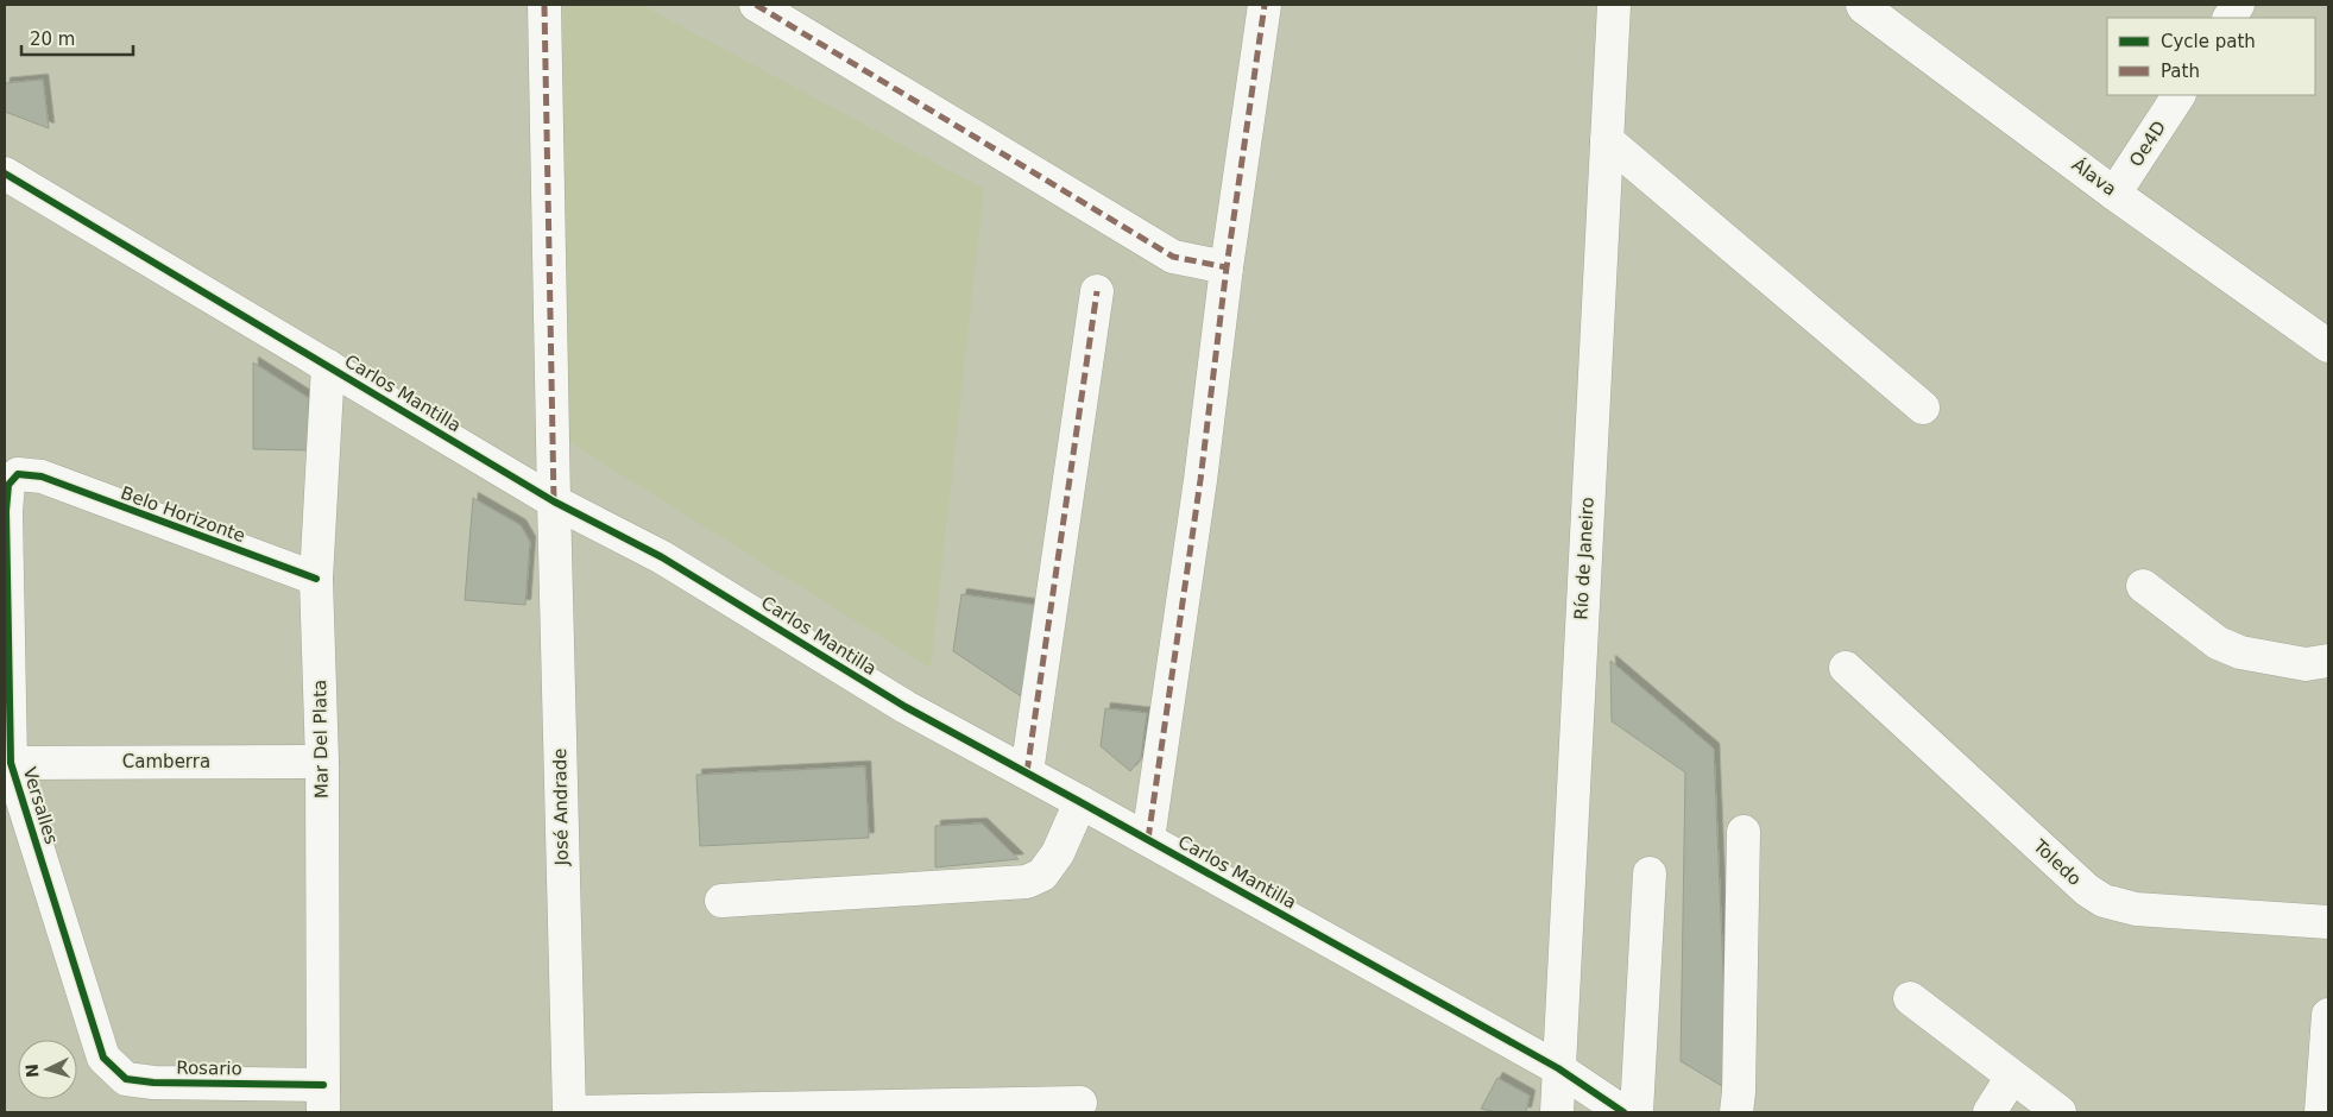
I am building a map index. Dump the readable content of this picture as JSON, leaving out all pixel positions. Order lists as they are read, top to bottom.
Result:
{
  "streets": {
    "street": [
      "Oe4D",
      "Álava",
      "Carlos Mantilla",
      "Belo Horizonte",
      "Río de Janeiro",
      "Mar Del Plata",
      "Camberra",
      "Versalles",
      "José Andrade",
      "Toledo",
      "Rosario"
    ]
  },
  "crossings": [
    ["Oe4D", "Álava"],
    ["Carlos Mantilla", "Río de Janeiro"],
    ["Carlos Mantilla", "Mar Del Plata"],
    ["Carlos Mantilla", "José Andrade"],
    ["Belo Horizonte", "Mar Del Plata"],
    ["Belo Horizonte", "Versalles"],
    ["Mar Del Plata", "Camberra"],
    ["Mar Del Plata", "Rosario"],
    ["Camberra", "Versalles"],
    ["Versalles", "Rosario"]
  ],
  "legend": ["Cycle path", "Path"],
  "scale_bar": "20 m",
  "north": "left"
}
